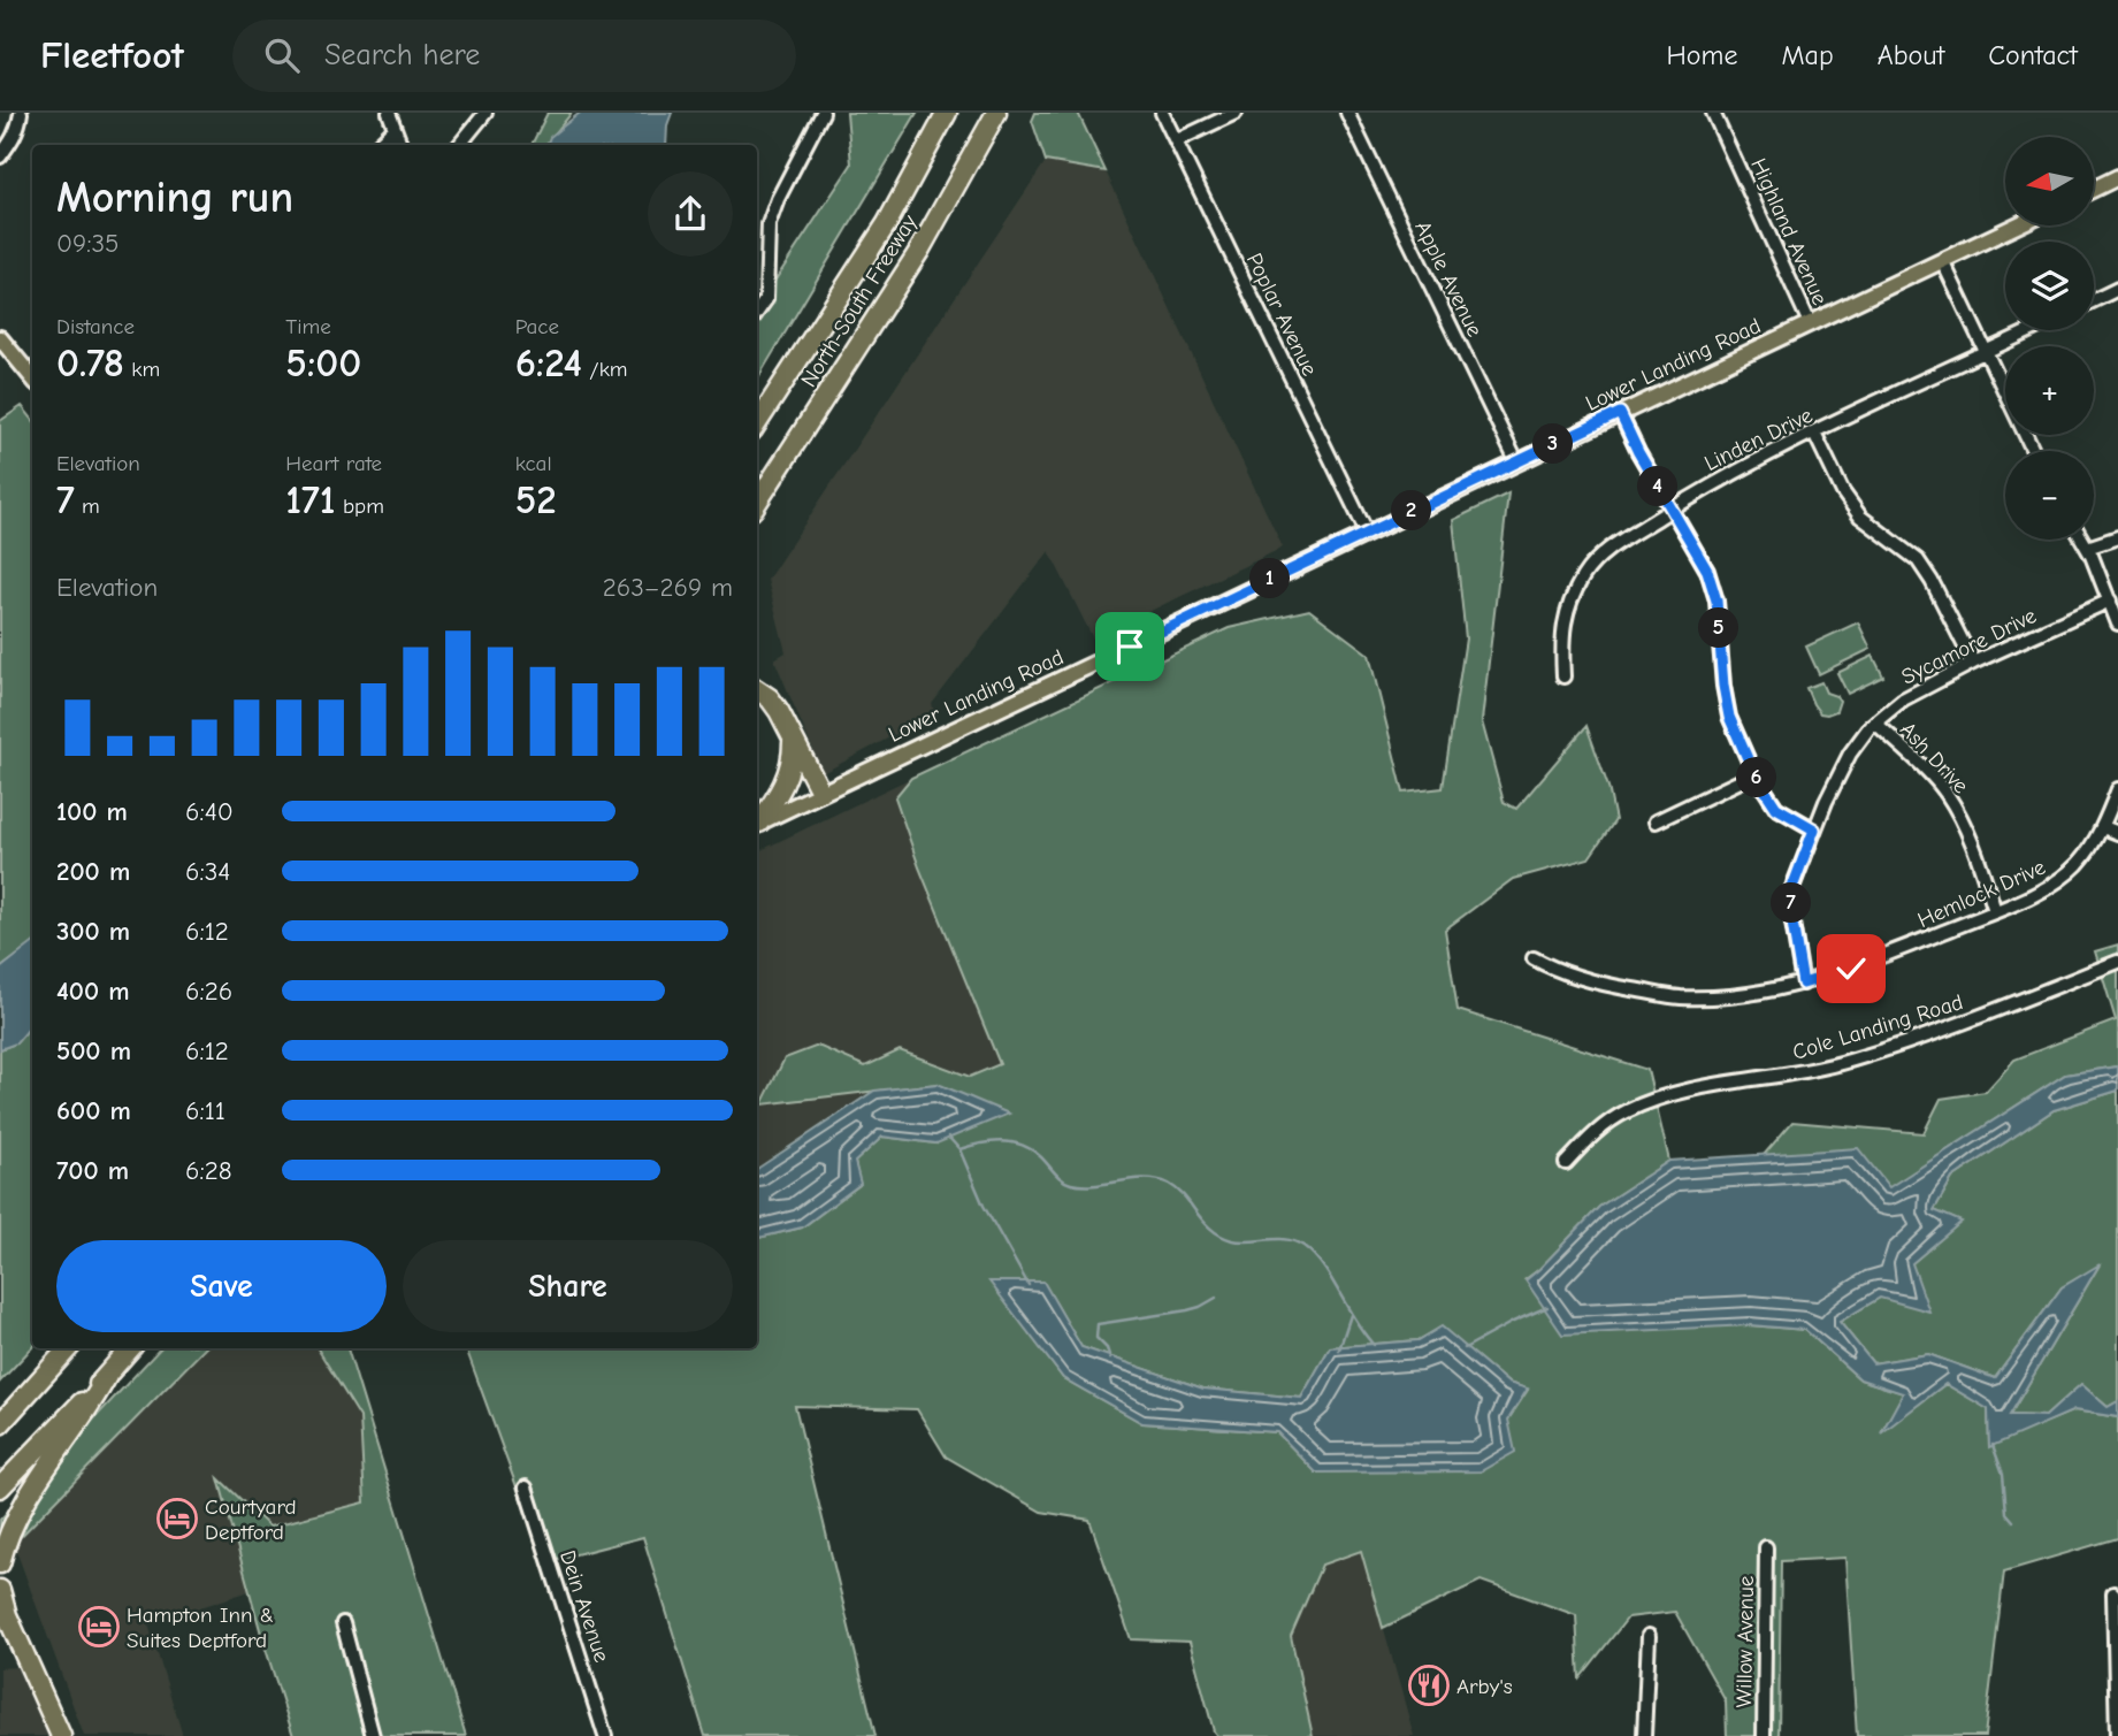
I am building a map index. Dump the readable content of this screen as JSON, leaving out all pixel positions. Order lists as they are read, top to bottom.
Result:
{
  "streets": {
    "highway": ["North-South Freeway"],
    "main road": ["Lower Landing Road"],
    "street": [
      "Highland Avenue",
      "Apple Avenue",
      "Poplar Avenue",
      "Linden Drive",
      "Sycamore Drive",
      "Ash Drive",
      "Hemlock Drive",
      "Cole Landing Road",
      "Dein Avenue",
      "Willow Avenue"
    ]
  },
  "crossings": [
    ["Highland Avenue", "Lower Landing Road"],
    ["Apple Avenue", "Lower Landing Road"],
    ["Poplar Avenue", "Lower Landing Road"],
    ["Sycamore Drive", "Ash Drive"],
    ["Sycamore Drive", "Hemlock Drive"],
    ["Ash Drive", "Hemlock Drive"]
  ],
  "places": {
    "hotel": ["Courtyard Deptford", "Hampton Inn & Suites Deptford"],
    "restaurant": ["Arby's"]
  },
  "north": "left",
  "page": {
    "header": "Fleetfoot",
    "search": "Search here",
    "nav": [
      "Home",
      "Map",
      "About",
      "Contact"
    ],
    "map_buttons": ["+", "−"],
    "heading": ["Morning run", "09:35"],
    "stats": [
      ["Distance", "0.78 km"],
      ["Time", "5:00"],
      ["Pace", "6:24 /km"],
      ["Elevation", "7 m"],
      ["Heart rate", "171 bpm"],
      ["kcal", "52"]
    ],
    "pins": [
      "3",
      "4",
      "2",
      "1",
      "5",
      "6",
      "7"
    ],
    "chart": ["Elevation", "263–269 m"],
    "list": [
      {
        "name": "100 m",
        "note": "6:40"
      },
      {
        "name": "200 m",
        "note": "6:34"
      },
      {
        "name": "300 m",
        "note": "6:12"
      },
      {
        "name": "400 m",
        "note": "6:26"
      },
      {
        "name": "500 m",
        "note": "6:12"
      },
      {
        "name": "600 m",
        "note": "6:11"
      },
      {
        "name": "700 m",
        "note": "6:28"
      }
    ],
    "buttons": ["Save", "Share"]
  }
}
